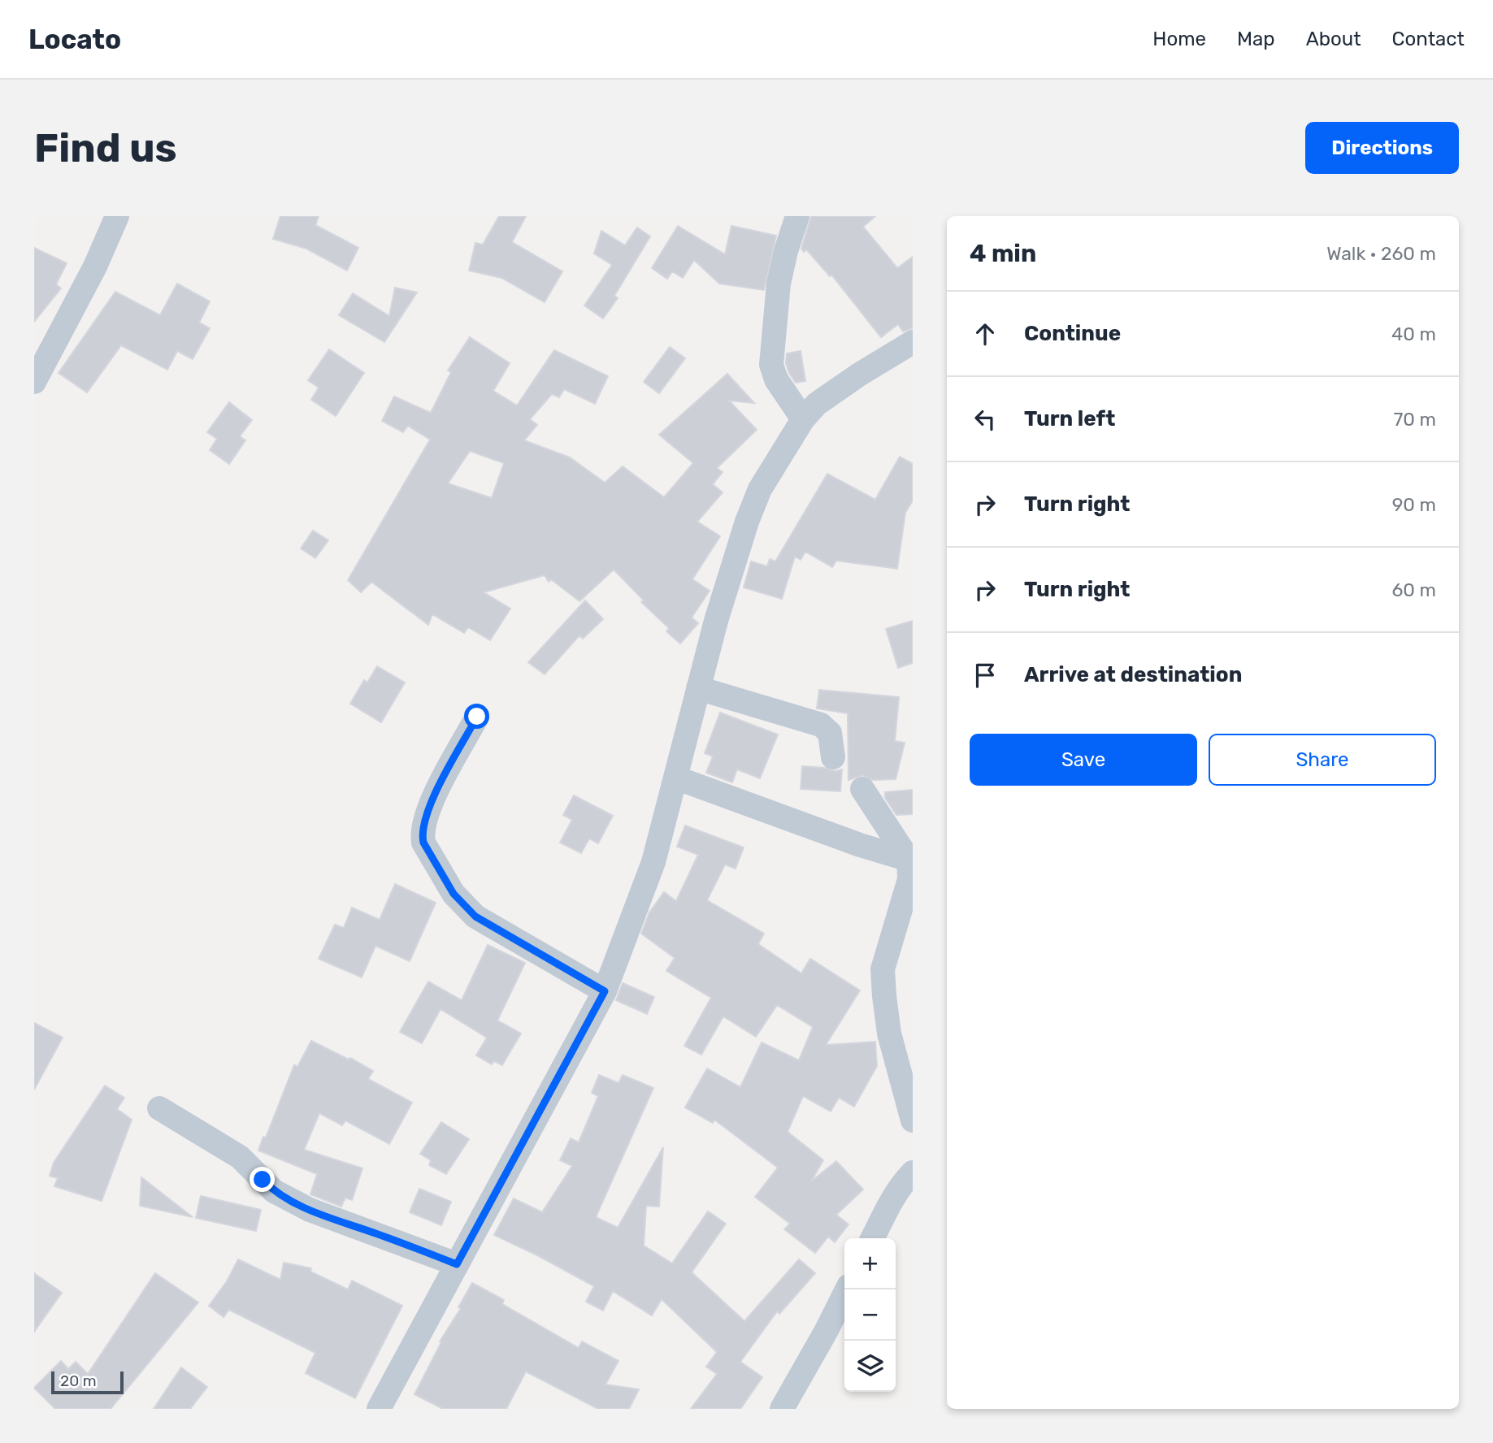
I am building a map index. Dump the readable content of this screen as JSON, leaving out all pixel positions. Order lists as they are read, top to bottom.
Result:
{
  "scale_bar": "20 m",
  "page": {
    "header": "Locato",
    "nav": [
      "Home",
      "Map",
      "About",
      "Contact"
    ],
    "buttons": [
      "Directions",
      ["Save", "Share"]
    ],
    "title": "Find us",
    "heading": ["4 min", "Walk · 260 m"],
    "list": [
      ["Continue", "40 m"],
      ["Turn left", "70 m"],
      ["Turn right", "90 m"],
      ["Turn right", "60 m"],
      "Arrive at destination"
    ],
    "map_buttons": ["+", "−"],
    "scale": "20 m"
  }
}
